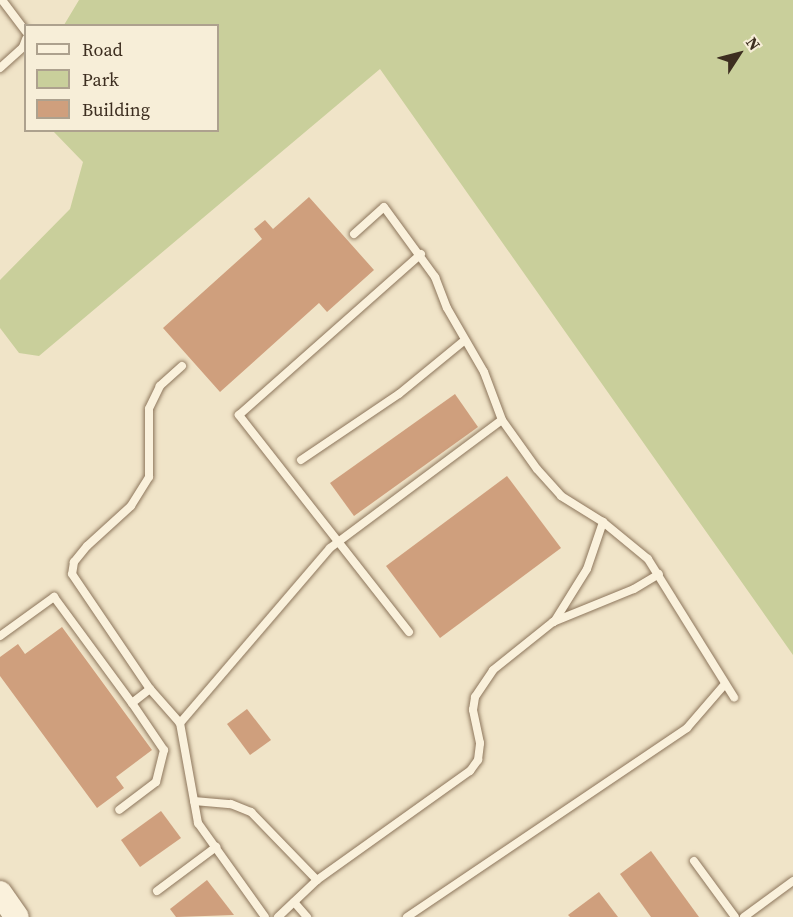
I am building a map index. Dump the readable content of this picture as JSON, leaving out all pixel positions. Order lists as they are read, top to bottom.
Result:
{
  "legend": ["Road", "Park", "Building"],
  "north": "top right"
}
